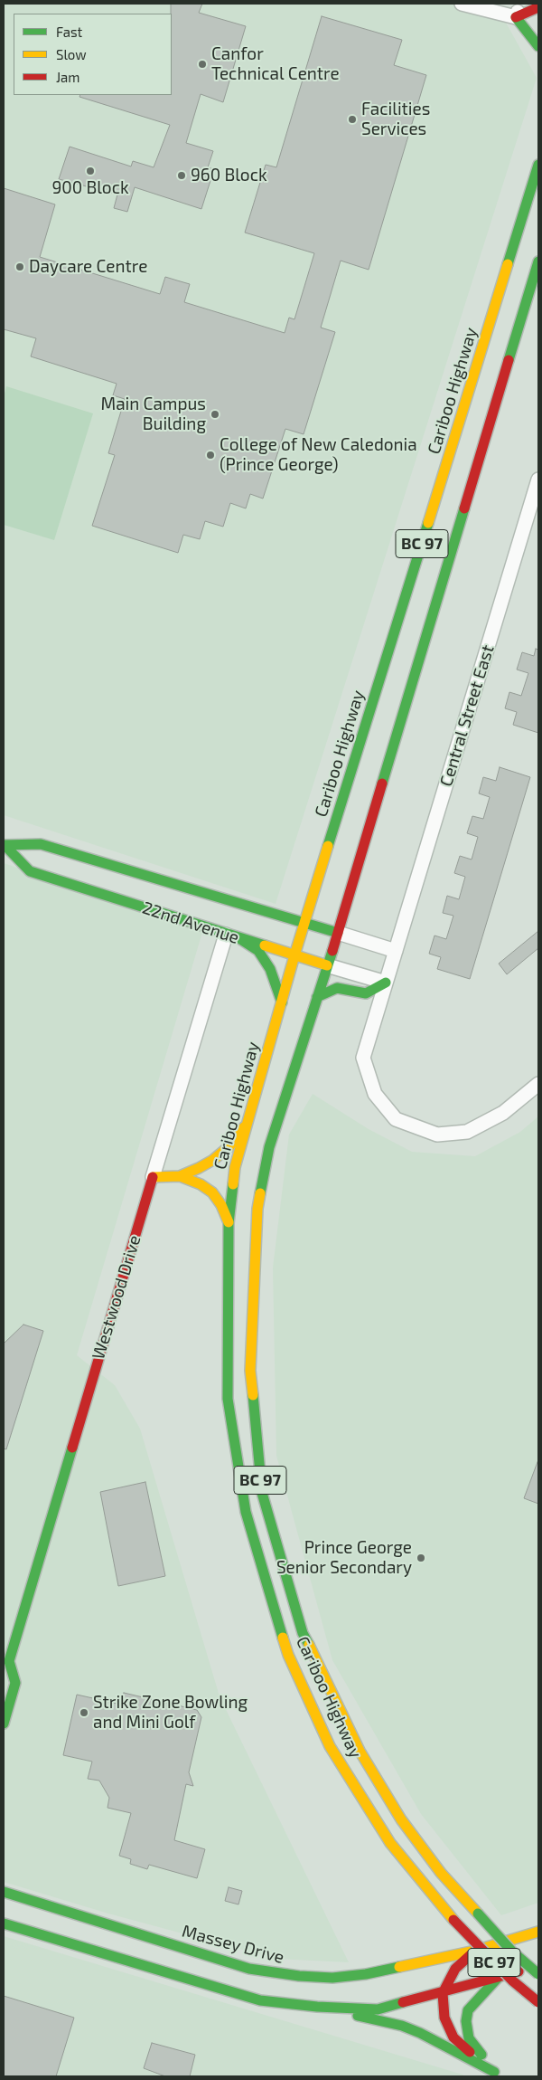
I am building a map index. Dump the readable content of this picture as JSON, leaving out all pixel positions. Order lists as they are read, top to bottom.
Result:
{
  "streets": {
    "main road": [
      "Cariboo Highway",
      "BC 97",
      "22nd Avenue",
      "Westwood Drive",
      "Massey Drive"
    ],
    "street": ["Central Street East"]
  },
  "crossings": [
    ["Cariboo Highway", "22nd Avenue"],
    ["Central Street East", "22nd Avenue"],
    ["22nd Avenue", "Westwood Drive"]
  ],
  "places": [
    "Canfor Technical Centre",
    "Facilities Services",
    "900 Block",
    "960 Block",
    "Daycare Centre",
    "Main Campus Building",
    "College of New Caledonia (Prince George)",
    "Prince George Senior Secondary",
    "Strike Zone Bowling and Mini Golf"
  ],
  "legend": ["Fast", "Slow", "Jam"]
}
